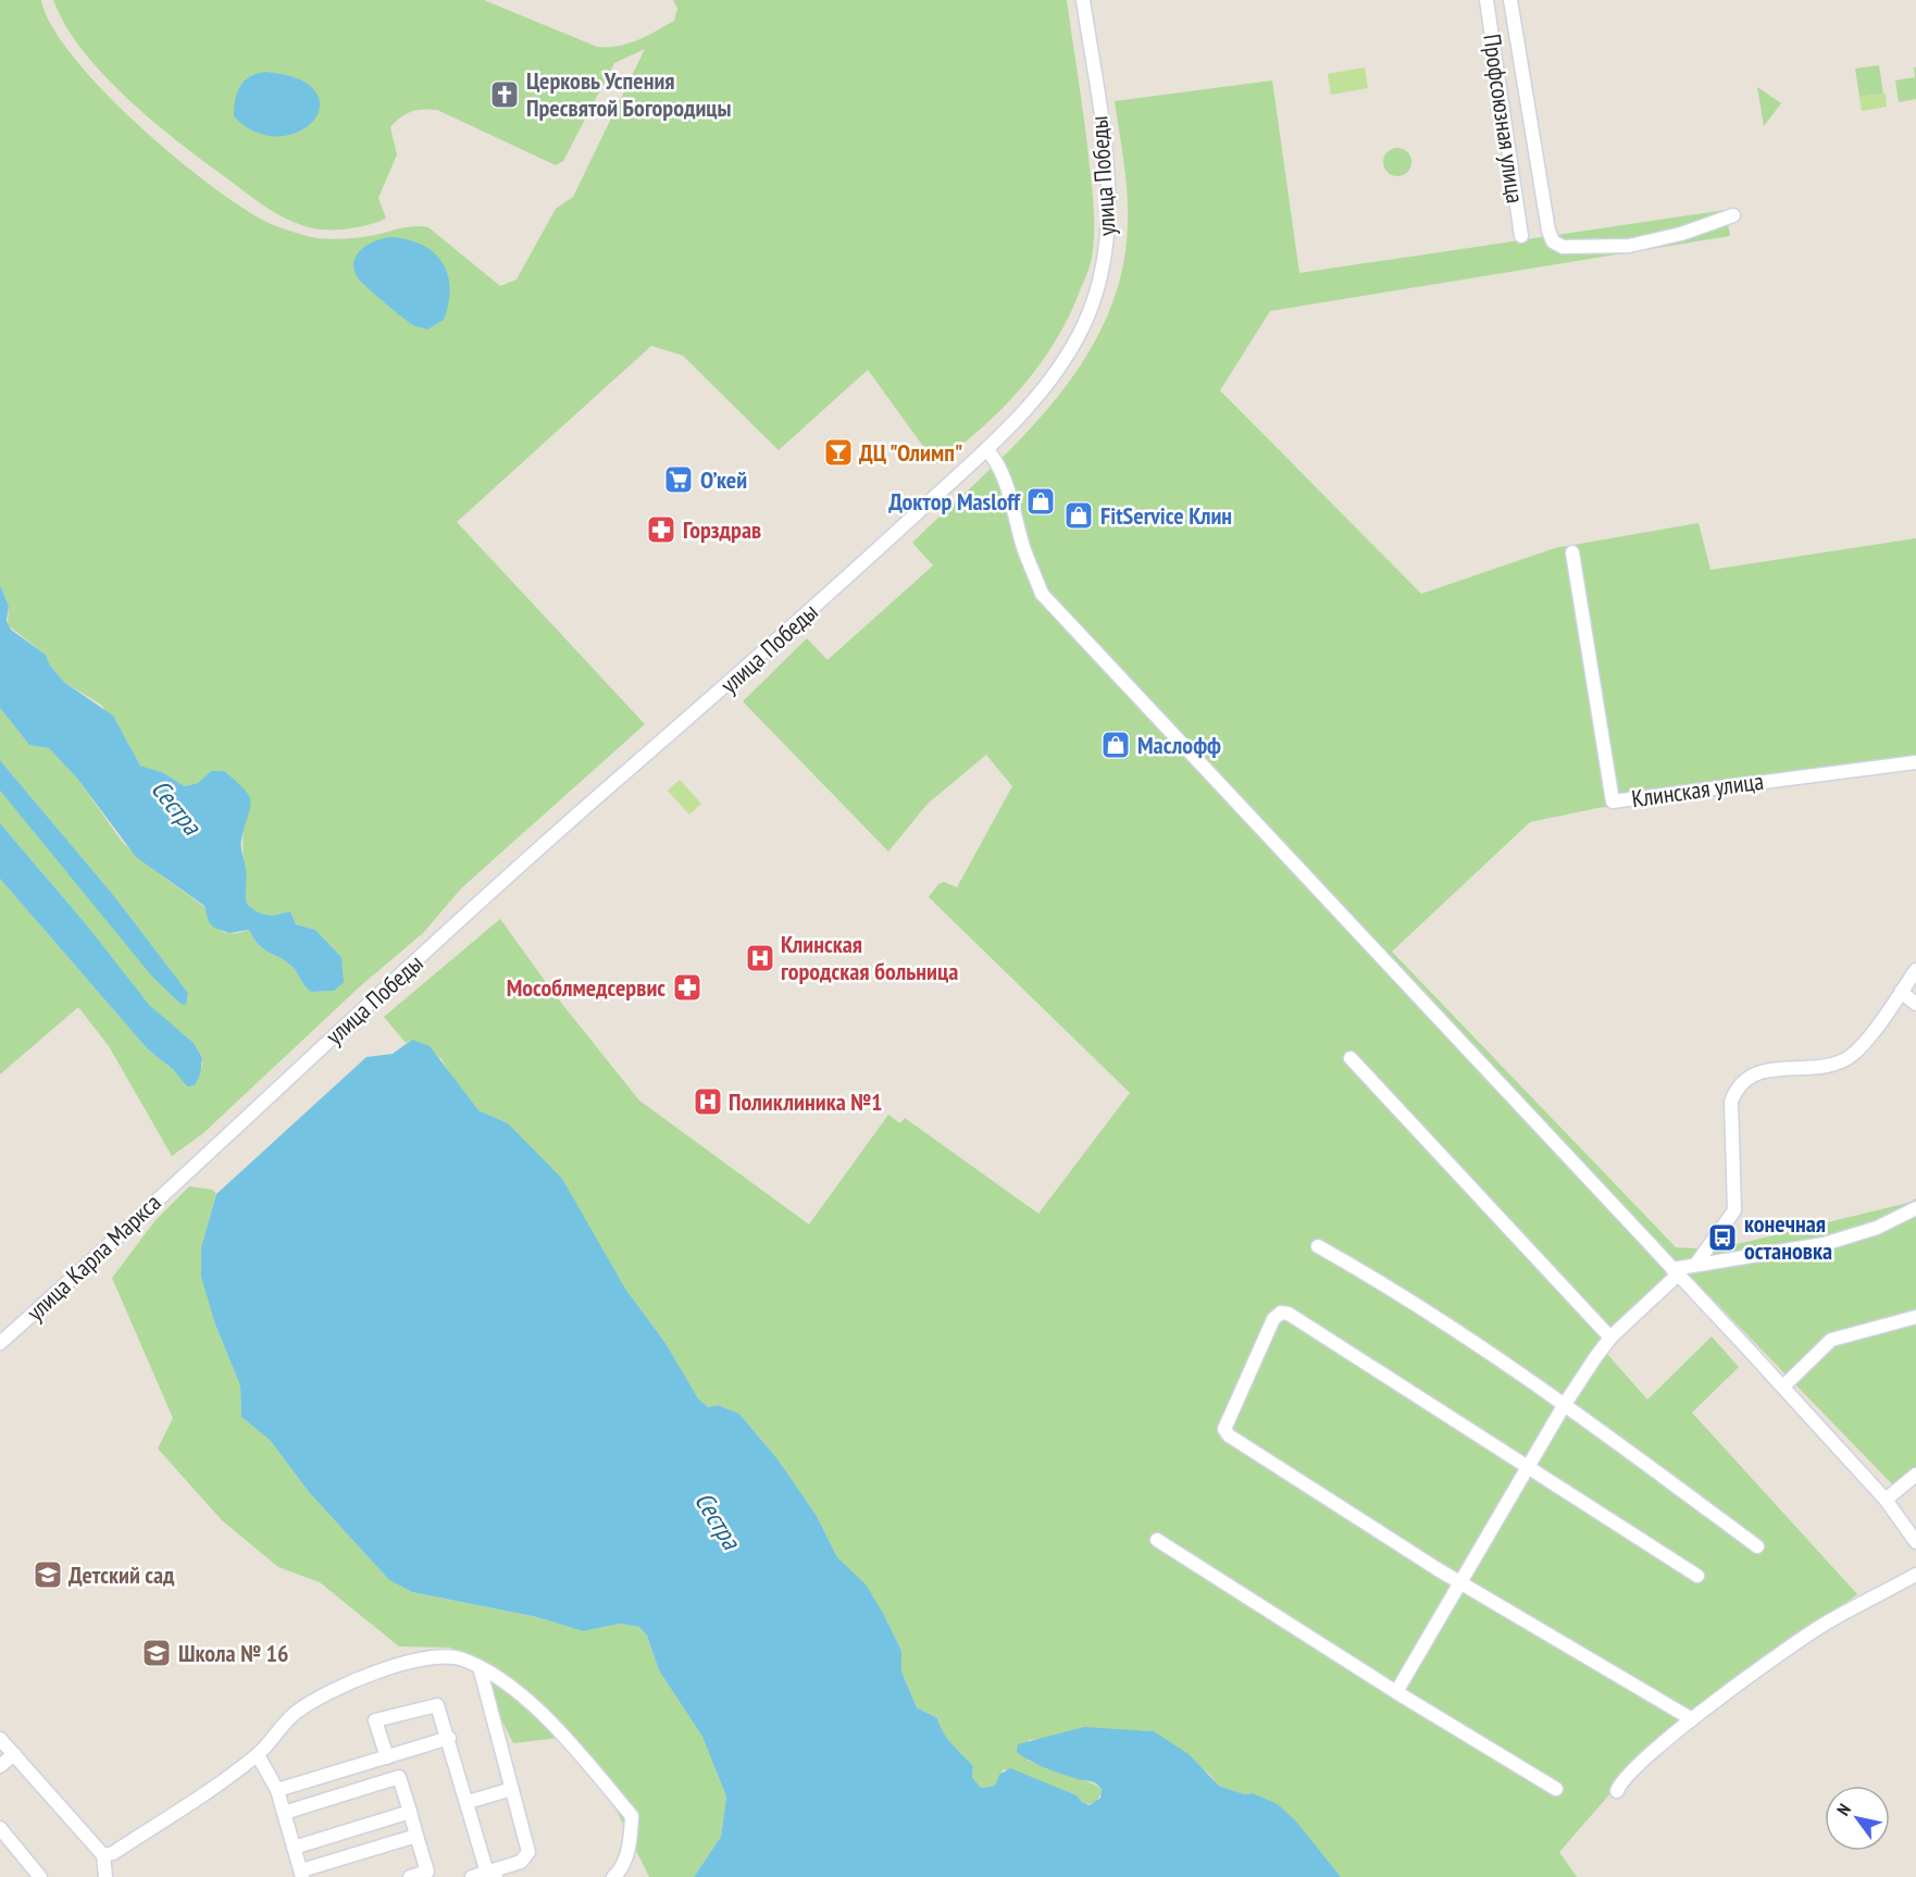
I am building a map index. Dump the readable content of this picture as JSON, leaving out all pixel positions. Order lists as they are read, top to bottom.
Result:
{
  "streets": {
    "street": [
      "Профсоюзная улица",
      "улица Победы",
      "Клинская улица",
      "улица Карла Маркса"
    ]
  },
  "crossings": [
    ["улица Победы", "улица Карла Маркса"]
  ],
  "water": ["Сестра"],
  "places": {
    "church": ["Церковь Успения Пресвятой Богородицы"],
    "bar": ["ДЦ \"Олимп\""],
    "supermarket": ["О’кей"],
    "shop": ["Доктор Masloff", "FitService Клин", "Маслофф"],
    "pharmacy": ["Горздрав", "Мособлмедсервис"],
    "hospital": ["Клинская городская больница", "Поликлиника №1"],
    "bus stop": ["конечная остановка"],
    "school or university": ["Детский сад", "Школа № 16"]
  },
  "north": "top left"
}
